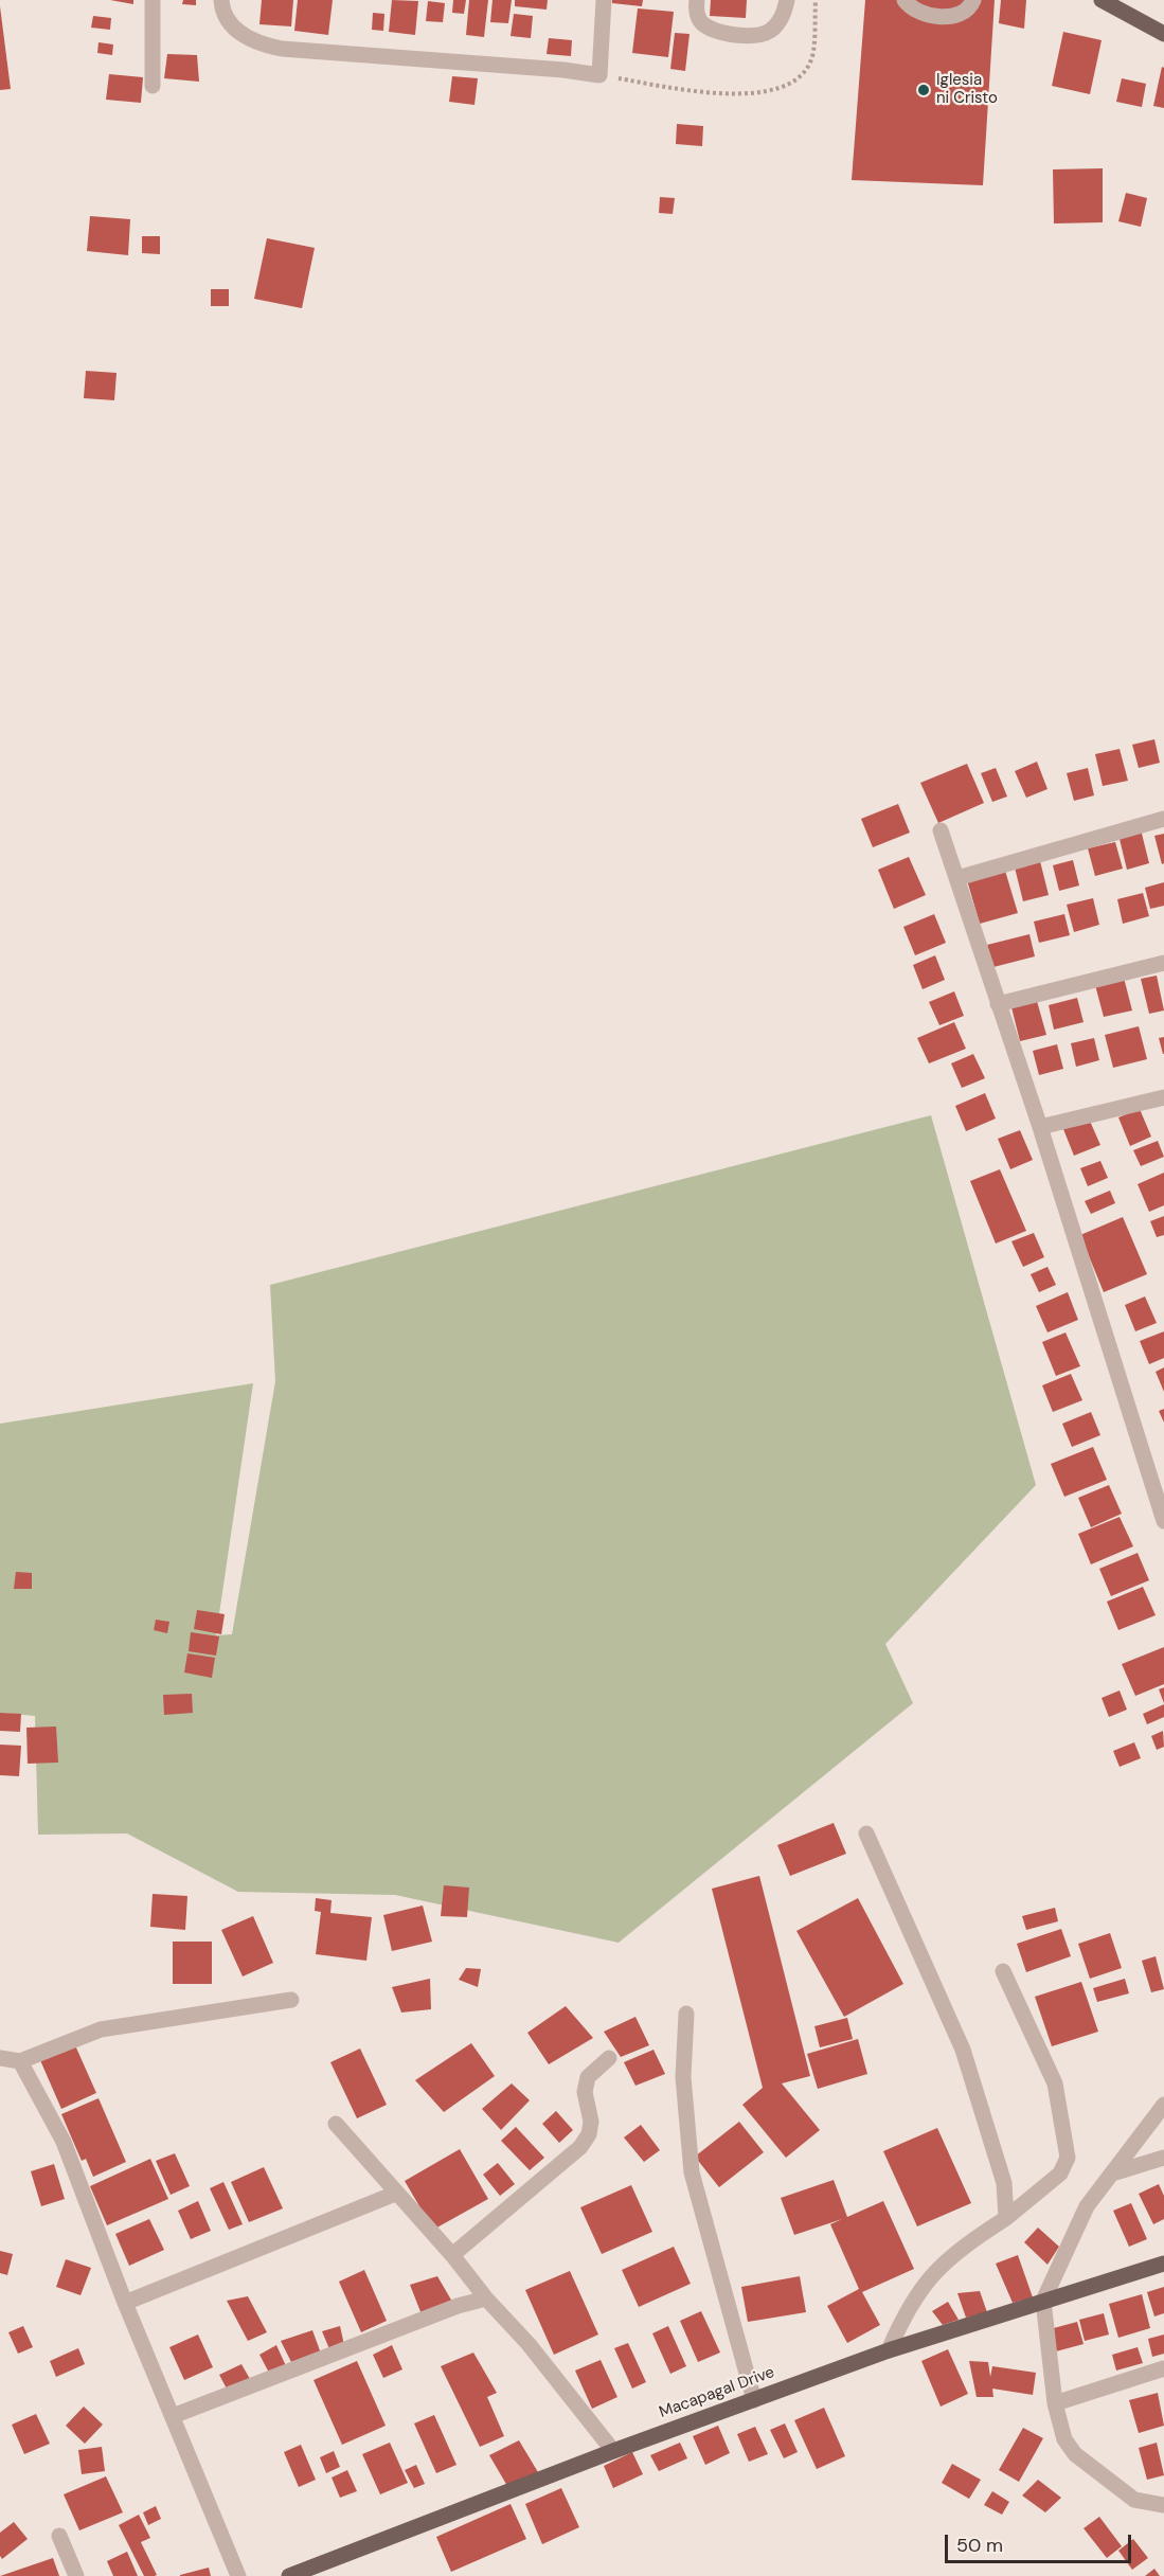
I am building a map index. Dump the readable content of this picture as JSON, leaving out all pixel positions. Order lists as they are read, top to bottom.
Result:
{
  "streets": {
    "main road": ["Macapagal Drive"]
  },
  "places": ["Iglesia ni Cristo"],
  "scale_bar": "50 m"
}
